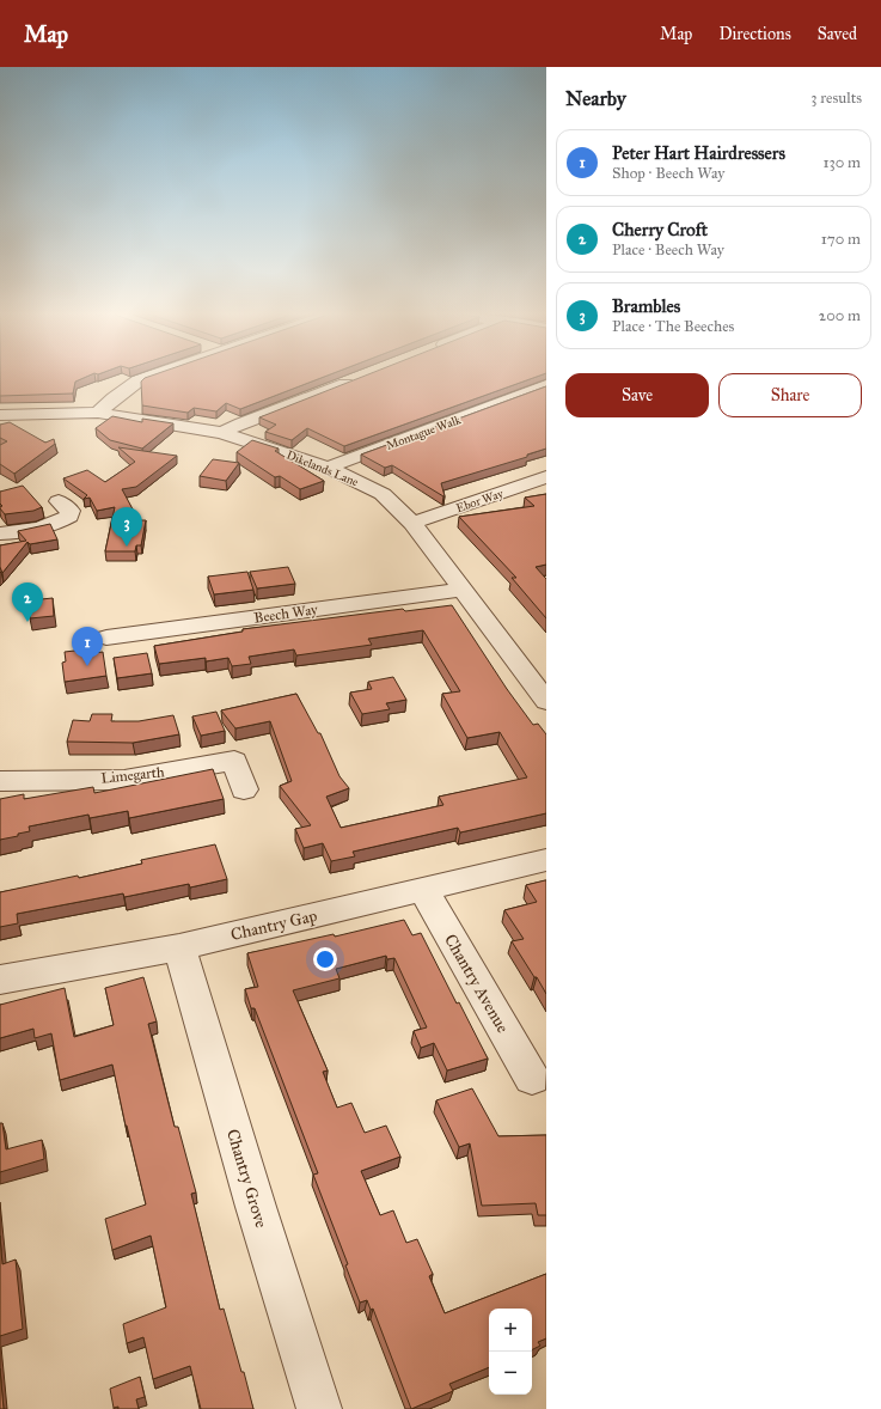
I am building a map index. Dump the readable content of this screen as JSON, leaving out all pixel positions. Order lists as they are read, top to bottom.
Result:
{
  "streets": {
    "street": [
      "Montague Walk",
      "Dikelands Lane",
      "Ebor Way",
      "Beech Way",
      "Limegarth",
      "Chantry Gap",
      "Chantry Avenue",
      "Chantry Grove"
    ]
  },
  "crossings": [
    ["Montague Walk", "Dikelands Lane"],
    ["Dikelands Lane", "Ebor Way"],
    ["Dikelands Lane", "Beech Way"],
    ["Chantry Gap", "Chantry Avenue"],
    ["Chantry Gap", "Chantry Grove"]
  ],
  "page": {
    "header": "Map",
    "nav": ["Map", "Directions", "Saved"],
    "heading": ["Nearby", "3 results"],
    "list": [
      {
        "mark": "1",
        "name": "Peter Hart Hairdressers",
        "note": "Shop · Beech Way",
        "value": "130 m"
      },
      {
        "mark": "2",
        "name": "Cherry Croft",
        "note": "Place · Beech Way",
        "value": "170 m"
      },
      {
        "mark": "3",
        "name": "Brambles",
        "note": "Place · The Beeches",
        "value": "200 m"
      }
    ],
    "buttons": ["Save", "Share"],
    "pins": ["3", "2", "1"],
    "map_buttons": ["+", "−"]
  }
}
